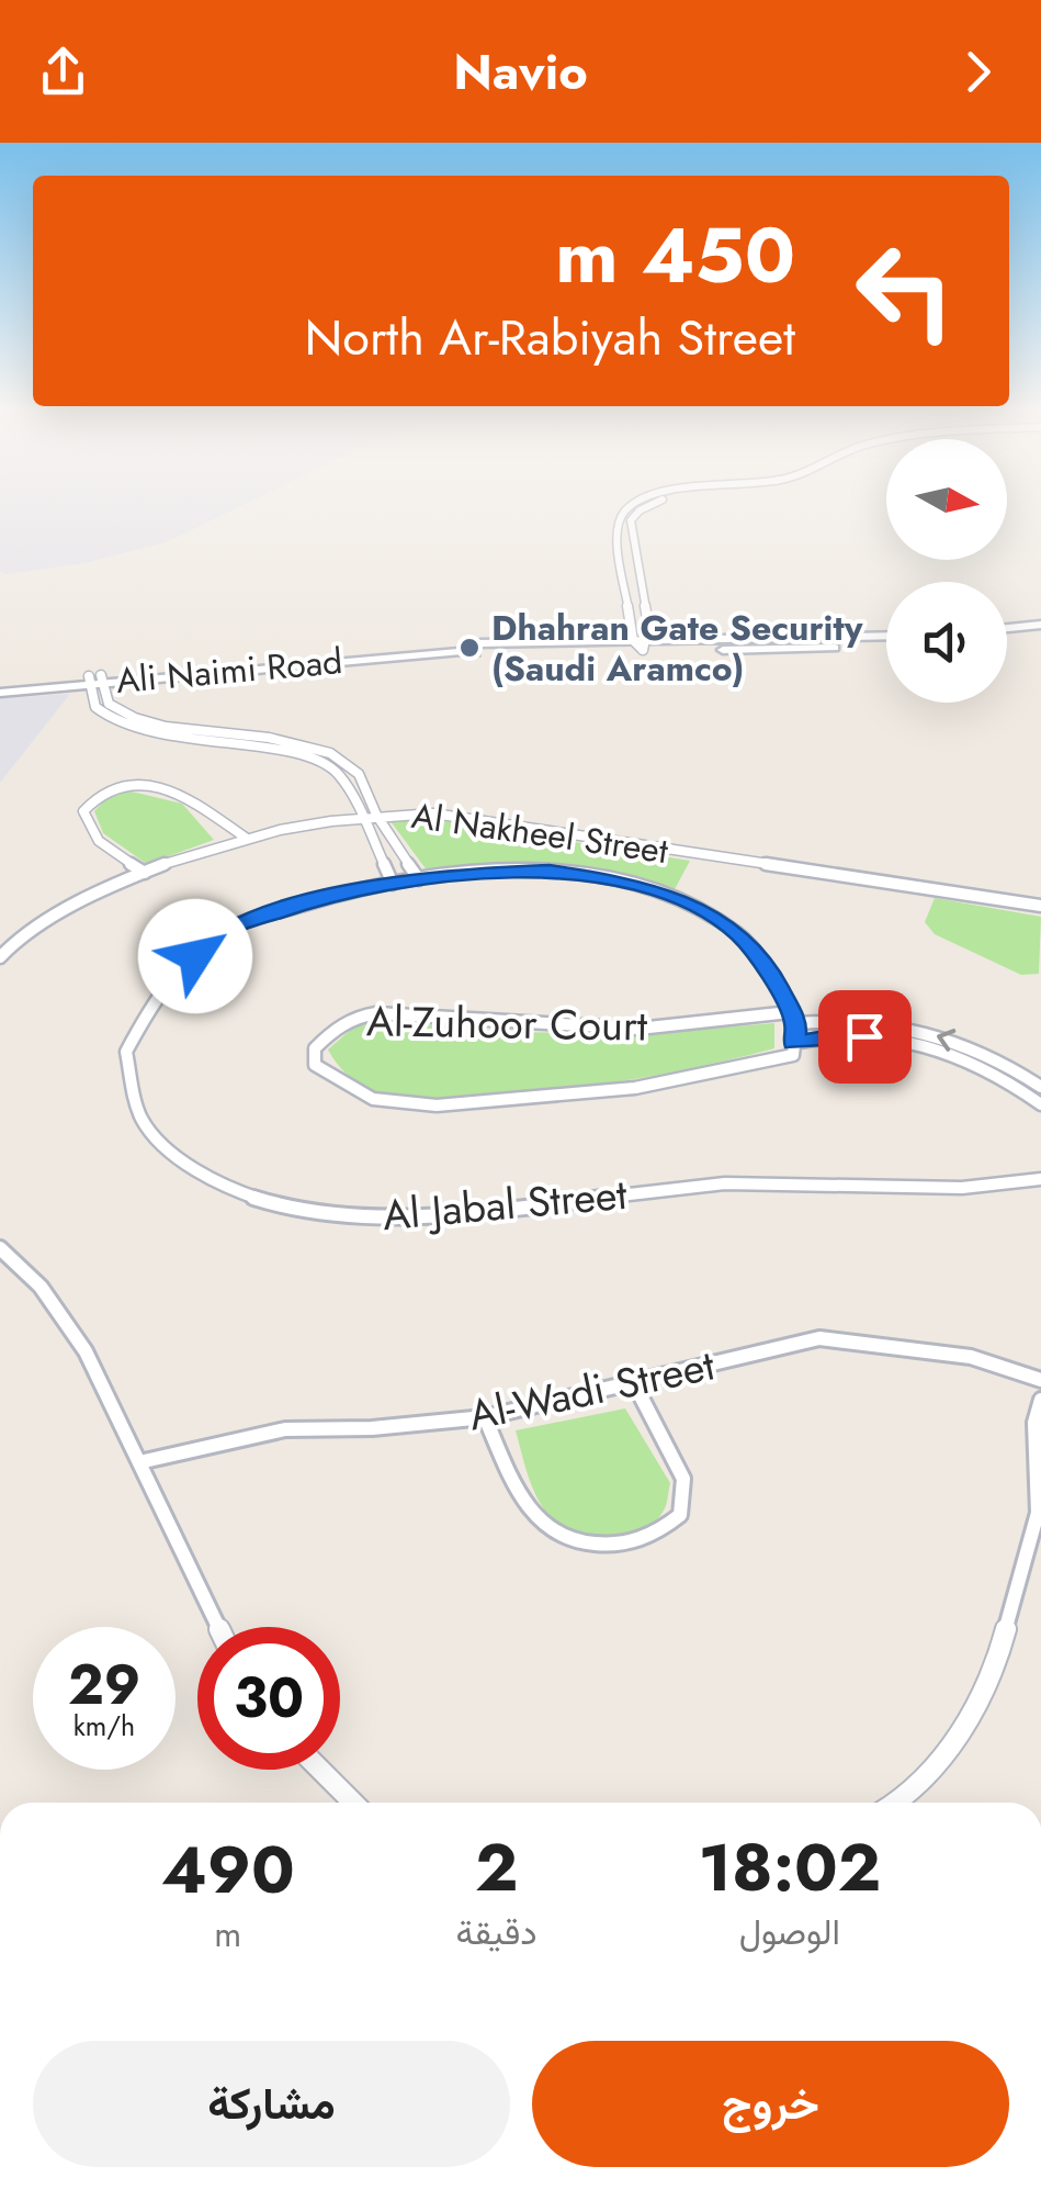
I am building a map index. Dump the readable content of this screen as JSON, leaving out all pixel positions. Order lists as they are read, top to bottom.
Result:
{
  "streets": {
    "main road": ["Ali Naimi Road"],
    "street": [
      "Al Nakheel Street",
      "Al-Zuhoor Court",
      "Al Jabal Street",
      "Al-Wadi Street"
    ]
  },
  "crossings": [
    ["Al-Zuhoor Court", "Al Jabal Street"]
  ],
  "places": ["Dhahran Gate Security (Saudi Aramco)"],
  "north": "right",
  "page": {
    "header": "Navio",
    "turn": ["450 m", "North Ar-Rabiyah Street"],
    "speed": "29 km/h",
    "limit": "30",
    "eta": [
      "18:02",
      "الوصول",
      "2",
      "دقيقة",
      "490",
      "m"
    ],
    "buttons": ["خروج", "مشاركة"]
  }
}
